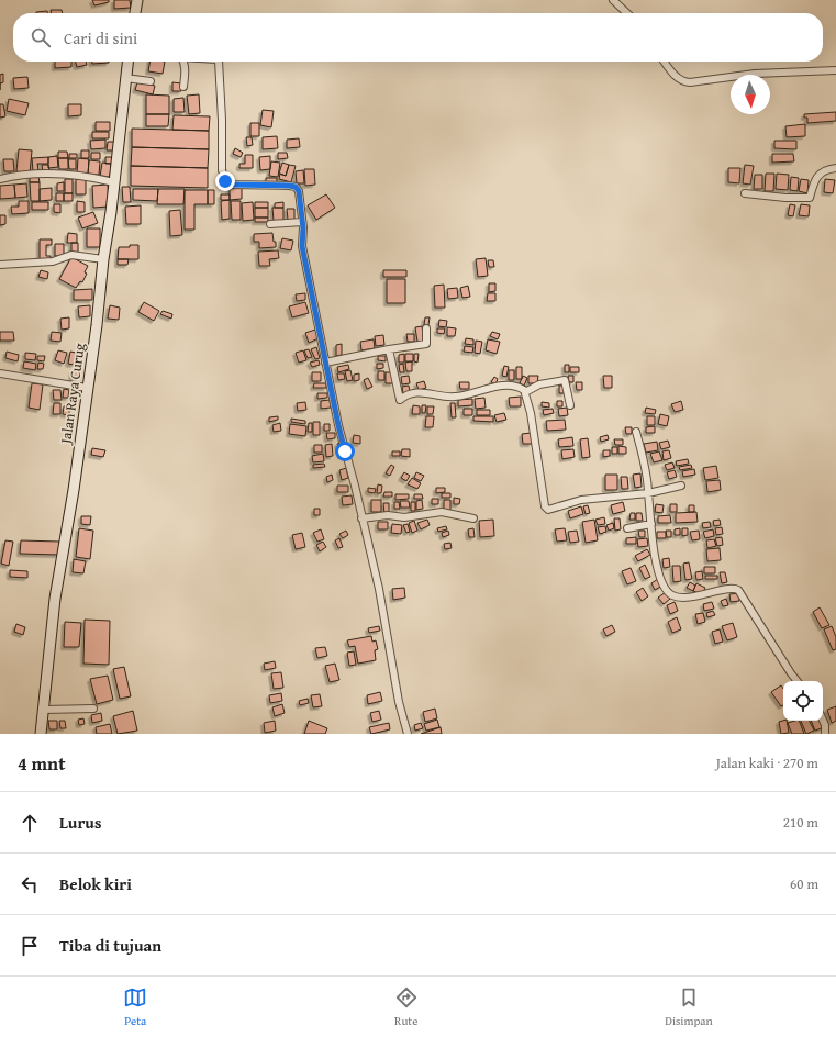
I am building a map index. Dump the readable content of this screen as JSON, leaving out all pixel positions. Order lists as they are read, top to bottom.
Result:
{
  "streets": {
    "street": ["Jalan Raya Curug"]
  },
  "north": "bottom",
  "page": {
    "search": "Cari di sini",
    "heading": ["4 mnt", "Jalan kaki · 270 m"],
    "list": [
      ["Lurus", "210 m"],
      ["Belok kiri", "60 m"],
      "Tiba di tujuan"
    ],
    "nav": ["Peta", "Rute", "Disimpan"]
  }
}
